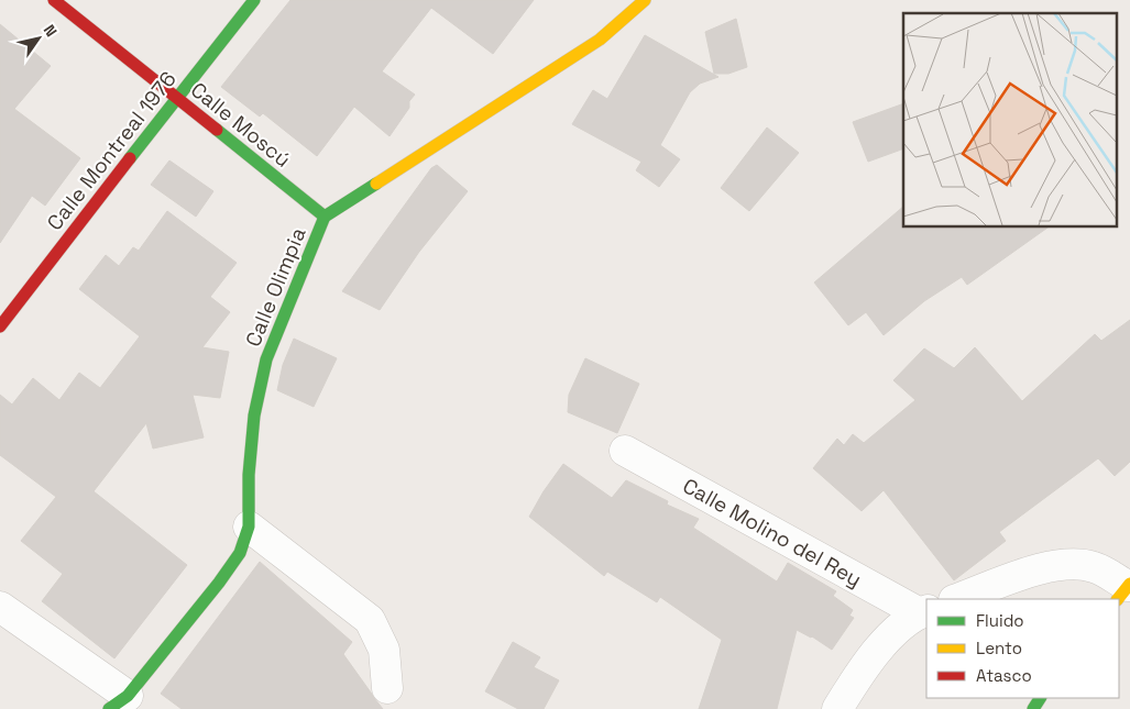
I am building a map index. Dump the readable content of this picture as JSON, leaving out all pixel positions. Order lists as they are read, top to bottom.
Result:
{
  "streets": {
    "street": [
      "Calle Moscú",
      "Calle Montreal 1976",
      "Calle Olimpia",
      "Calle Molino del Rey"
    ]
  },
  "crossings": [
    ["Calle Moscú", "Calle Montreal 1976"],
    ["Calle Moscú", "Calle Olimpia"]
  ],
  "legend": ["Fluido", "Lento", "Atasco"],
  "north": "top right"
}
